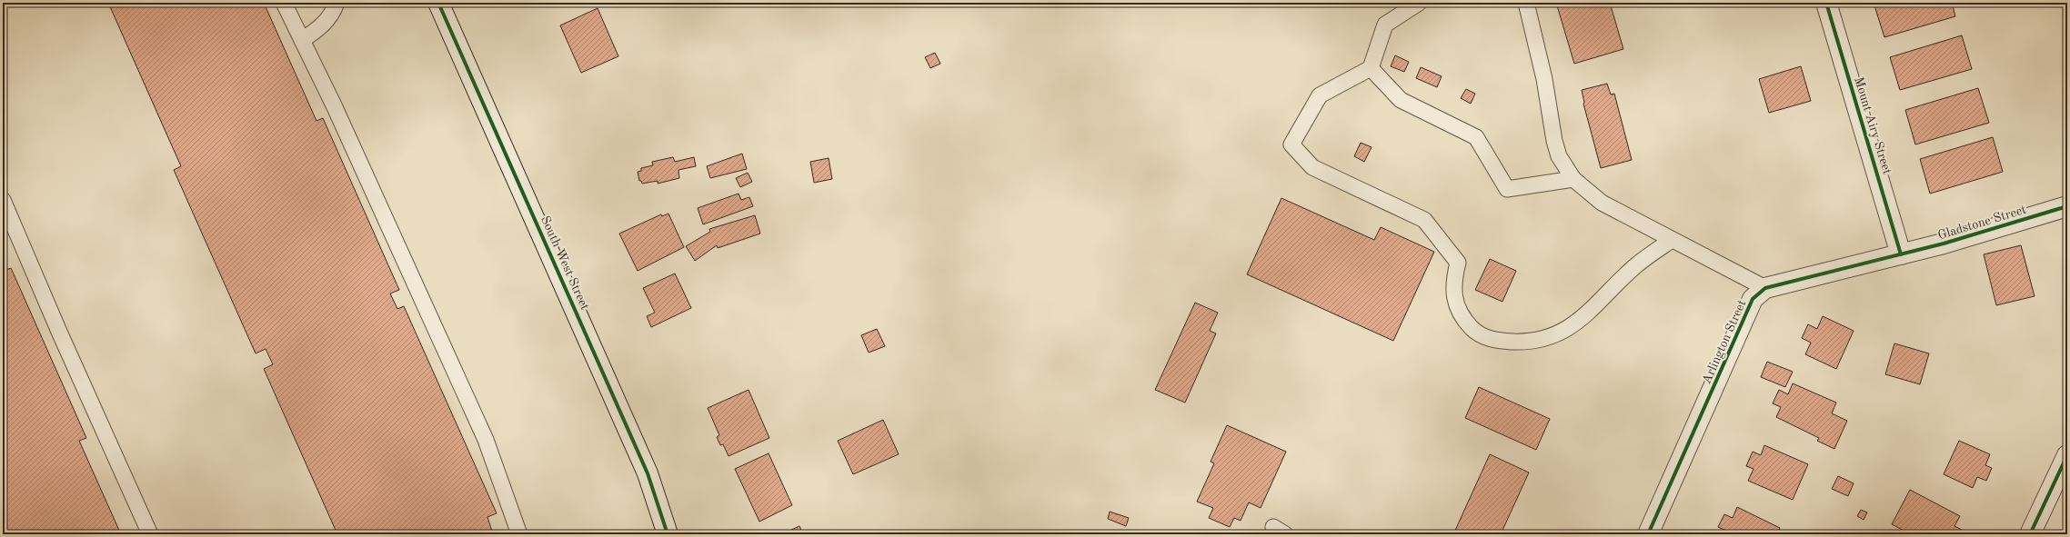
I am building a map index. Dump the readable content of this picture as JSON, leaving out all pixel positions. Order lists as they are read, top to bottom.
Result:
{
  "streets": {
    "street": [
      "Mount Airy Street",
      "Gladstone Street",
      "South West Street",
      "Arlington Street"
    ]
  },
  "crossings": [
    ["Mount Airy Street", "Gladstone Street"],
    ["Mount Airy Street", "Arlington Street"],
    ["Gladstone Street", "Arlington Street"]
  ]
}
